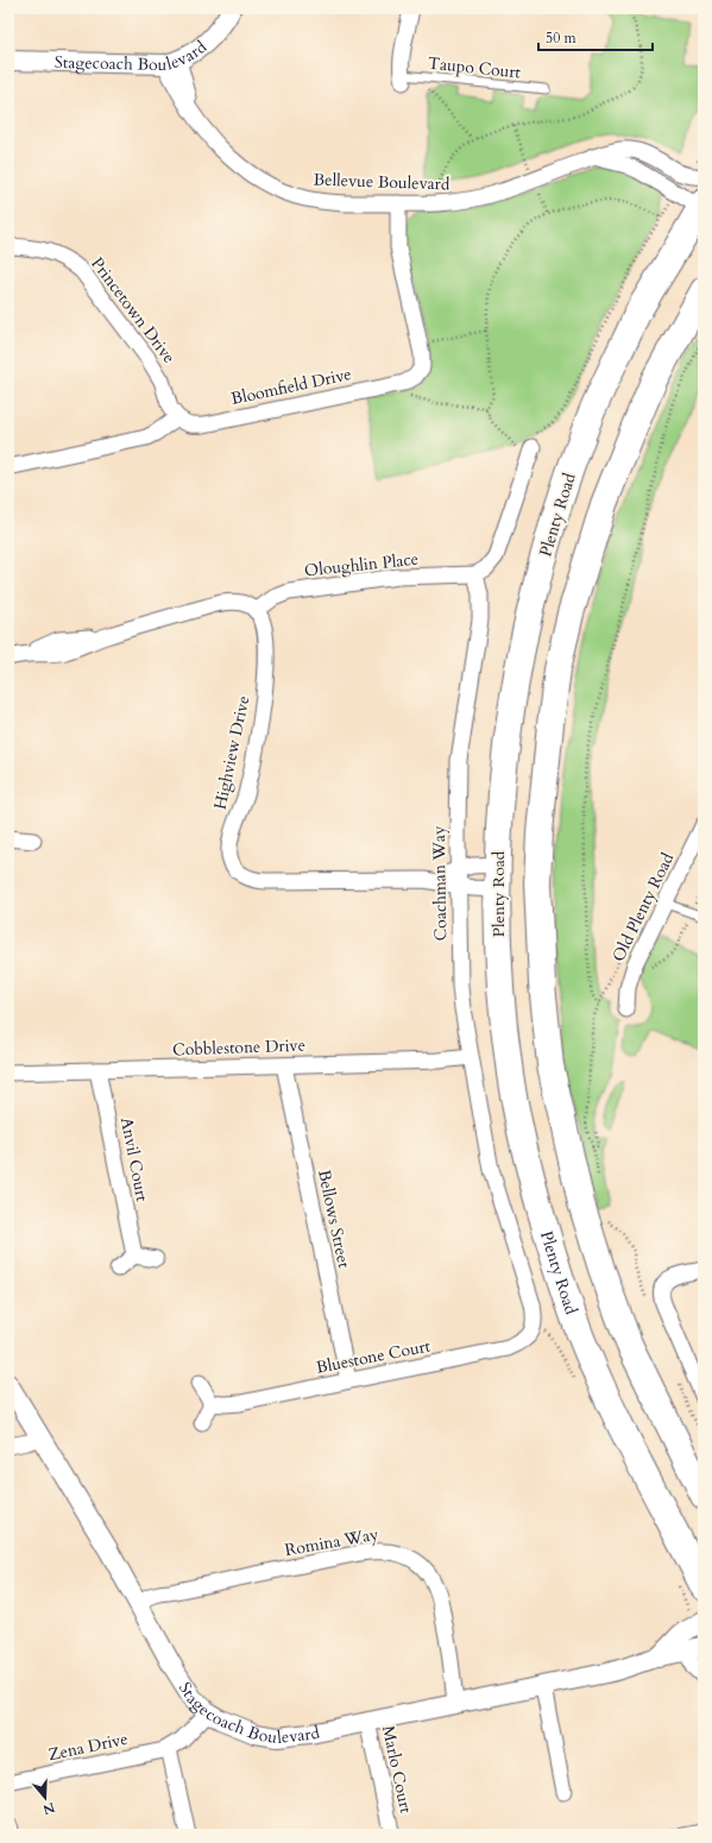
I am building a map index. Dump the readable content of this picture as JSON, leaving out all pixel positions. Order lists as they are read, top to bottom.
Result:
{
  "streets": {
    "highway": ["Plenty Road"],
    "street": [
      "Stagecoach Boulevard",
      "Bellevue Boulevard",
      "Princetown Drive",
      "Bloomfield Drive",
      "Oloughlin Place",
      "Highview Drive",
      "Coachman Way",
      "Old Plenty Road",
      "Cobblestone Drive",
      "Anvil Court",
      "Bellows Street",
      "Bluestone Court",
      "Romina Way",
      "Zena Drive",
      "Marlo Court"
    ],
    "lane": ["Taupo Court"]
  },
  "crossings": [
    ["Stagecoach Boulevard", "Bellevue Boulevard"],
    ["Stagecoach Boulevard", "Romina Way"],
    ["Stagecoach Boulevard", "Zena Drive"],
    ["Stagecoach Boulevard", "Marlo Court"],
    ["Bellevue Boulevard", "Bloomfield Drive"],
    ["Princetown Drive", "Bloomfield Drive"],
    ["Plenty Road", "Highview Drive"],
    ["Oloughlin Place", "Highview Drive"],
    ["Oloughlin Place", "Coachman Way"],
    ["Highview Drive", "Coachman Way"],
    ["Coachman Way", "Cobblestone Drive"],
    ["Coachman Way", "Bluestone Court"],
    ["Cobblestone Drive", "Anvil Court"],
    ["Cobblestone Drive", "Bellows Street"],
    ["Bellows Street", "Bluestone Court"]
  ],
  "scale_bar": "50 m",
  "north": "bottom"
}
